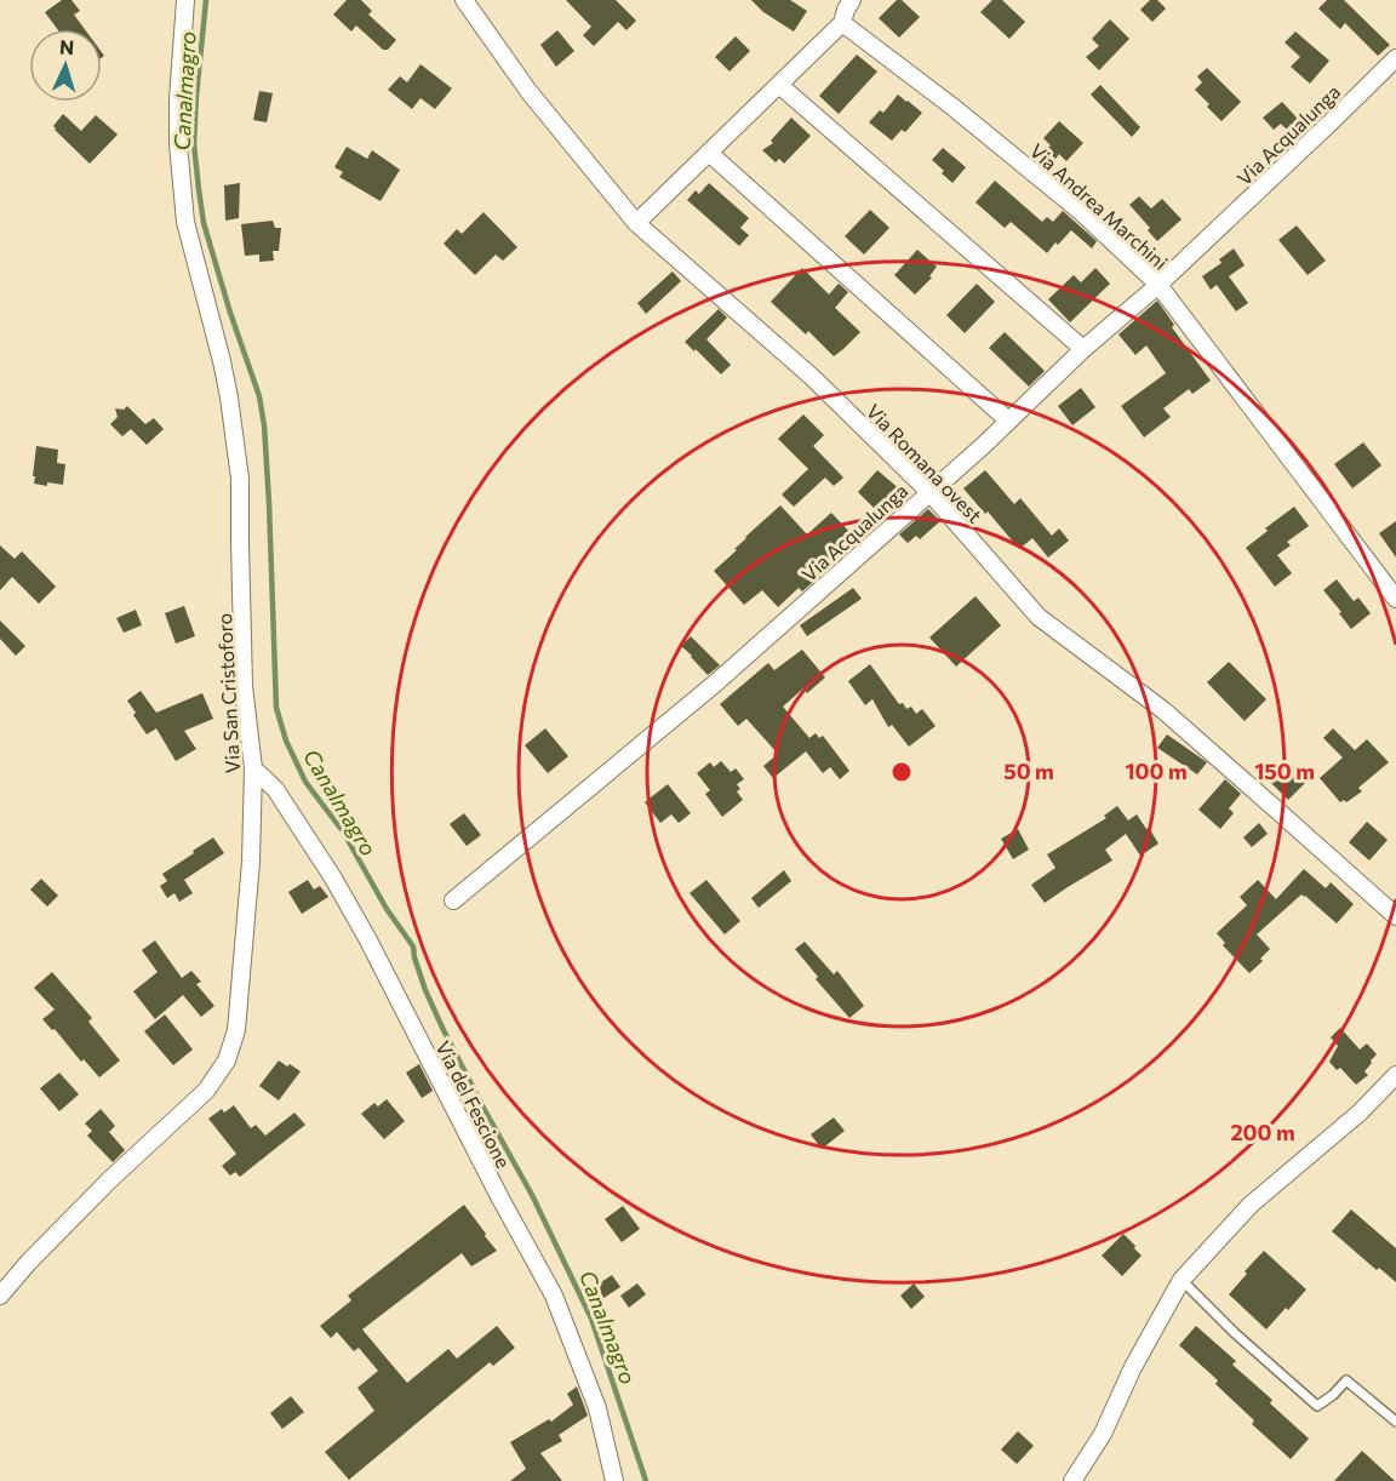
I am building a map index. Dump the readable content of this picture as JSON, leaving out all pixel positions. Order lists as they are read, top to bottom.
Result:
{
  "streets": {
    "street": [
      "Via Acqualunga",
      "Via Andrea Marchini",
      "Via Romana ovest",
      "Via San Cristoforo",
      "Via del Fescione"
    ]
  },
  "crossings": [
    ["Via Acqualunga", "Via Andrea Marchini"],
    ["Via Acqualunga", "Via Romana ovest"],
    ["Via San Cristoforo", "Via del Fescione"]
  ],
  "water": ["Canalmagro"],
  "north": "top",
  "rings": [
    "50 m",
    "100 m",
    "150 m",
    "200 m"
  ]
}
